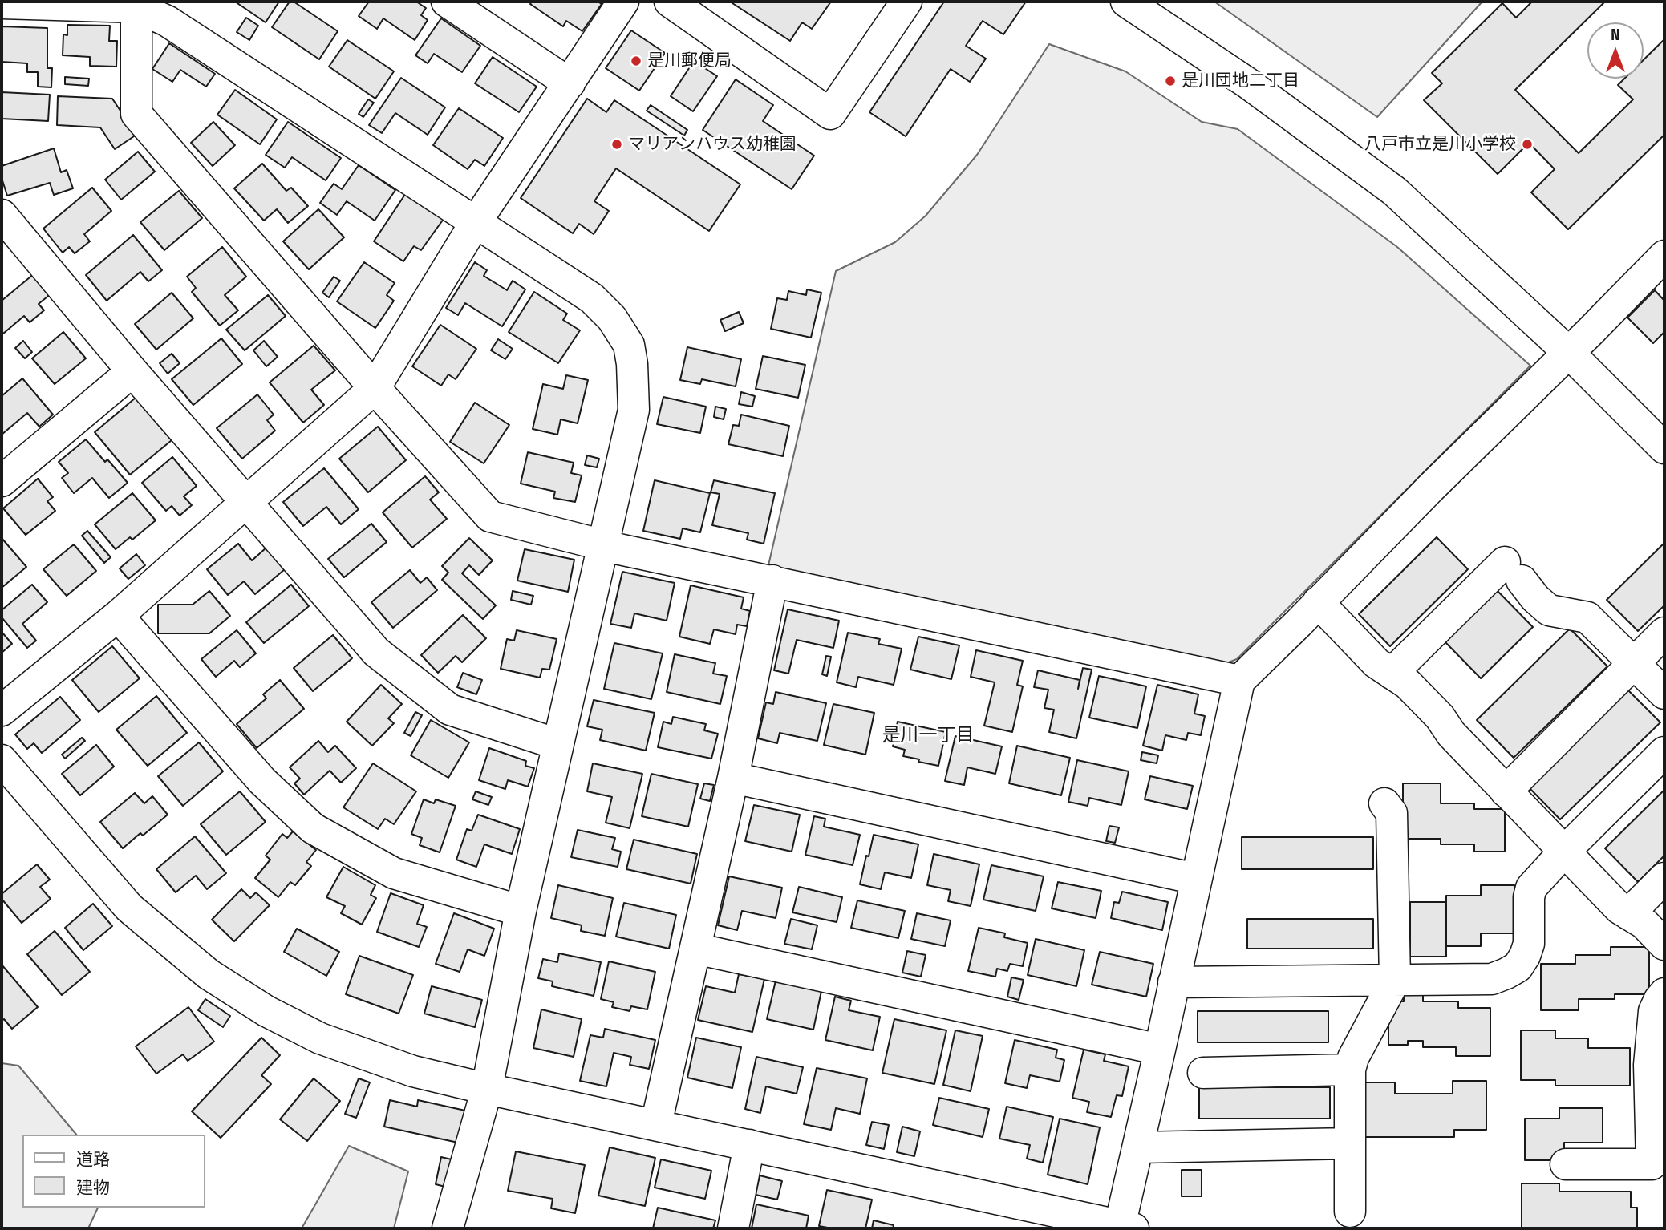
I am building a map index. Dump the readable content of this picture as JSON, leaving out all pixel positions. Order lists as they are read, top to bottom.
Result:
{
  "districts": ["是川一丁目"],
  "places": [
    "是川郵便局",
    "是川団地二丁目",
    "マリアンハウス幼稚園",
    "八戸市立是川小学校"
  ],
  "legend": ["道路", "建物"],
  "north": "top"
}
